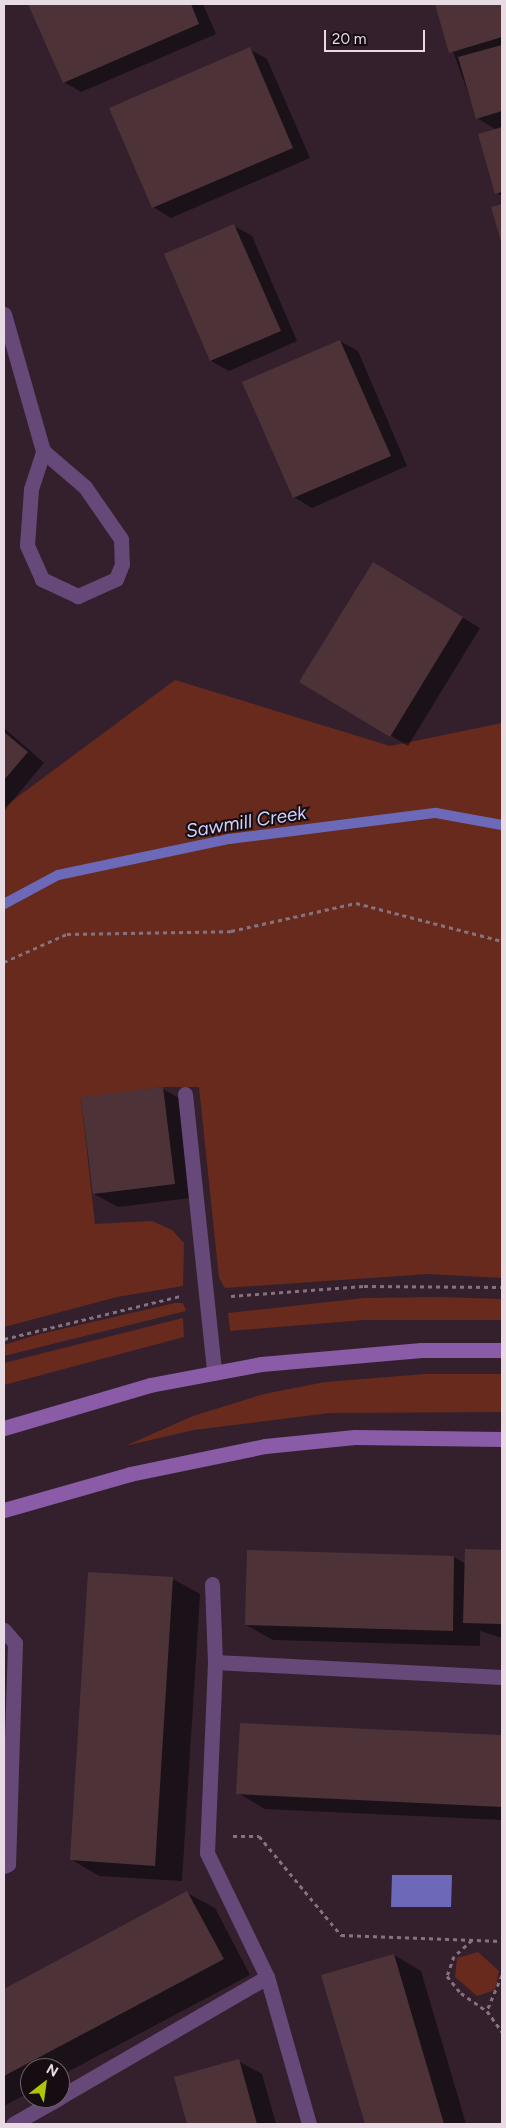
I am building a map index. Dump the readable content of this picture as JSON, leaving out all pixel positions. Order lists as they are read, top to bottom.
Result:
{
  "water": ["Sawmill Creek"],
  "scale_bar": "20 m",
  "north": "top right"
}
